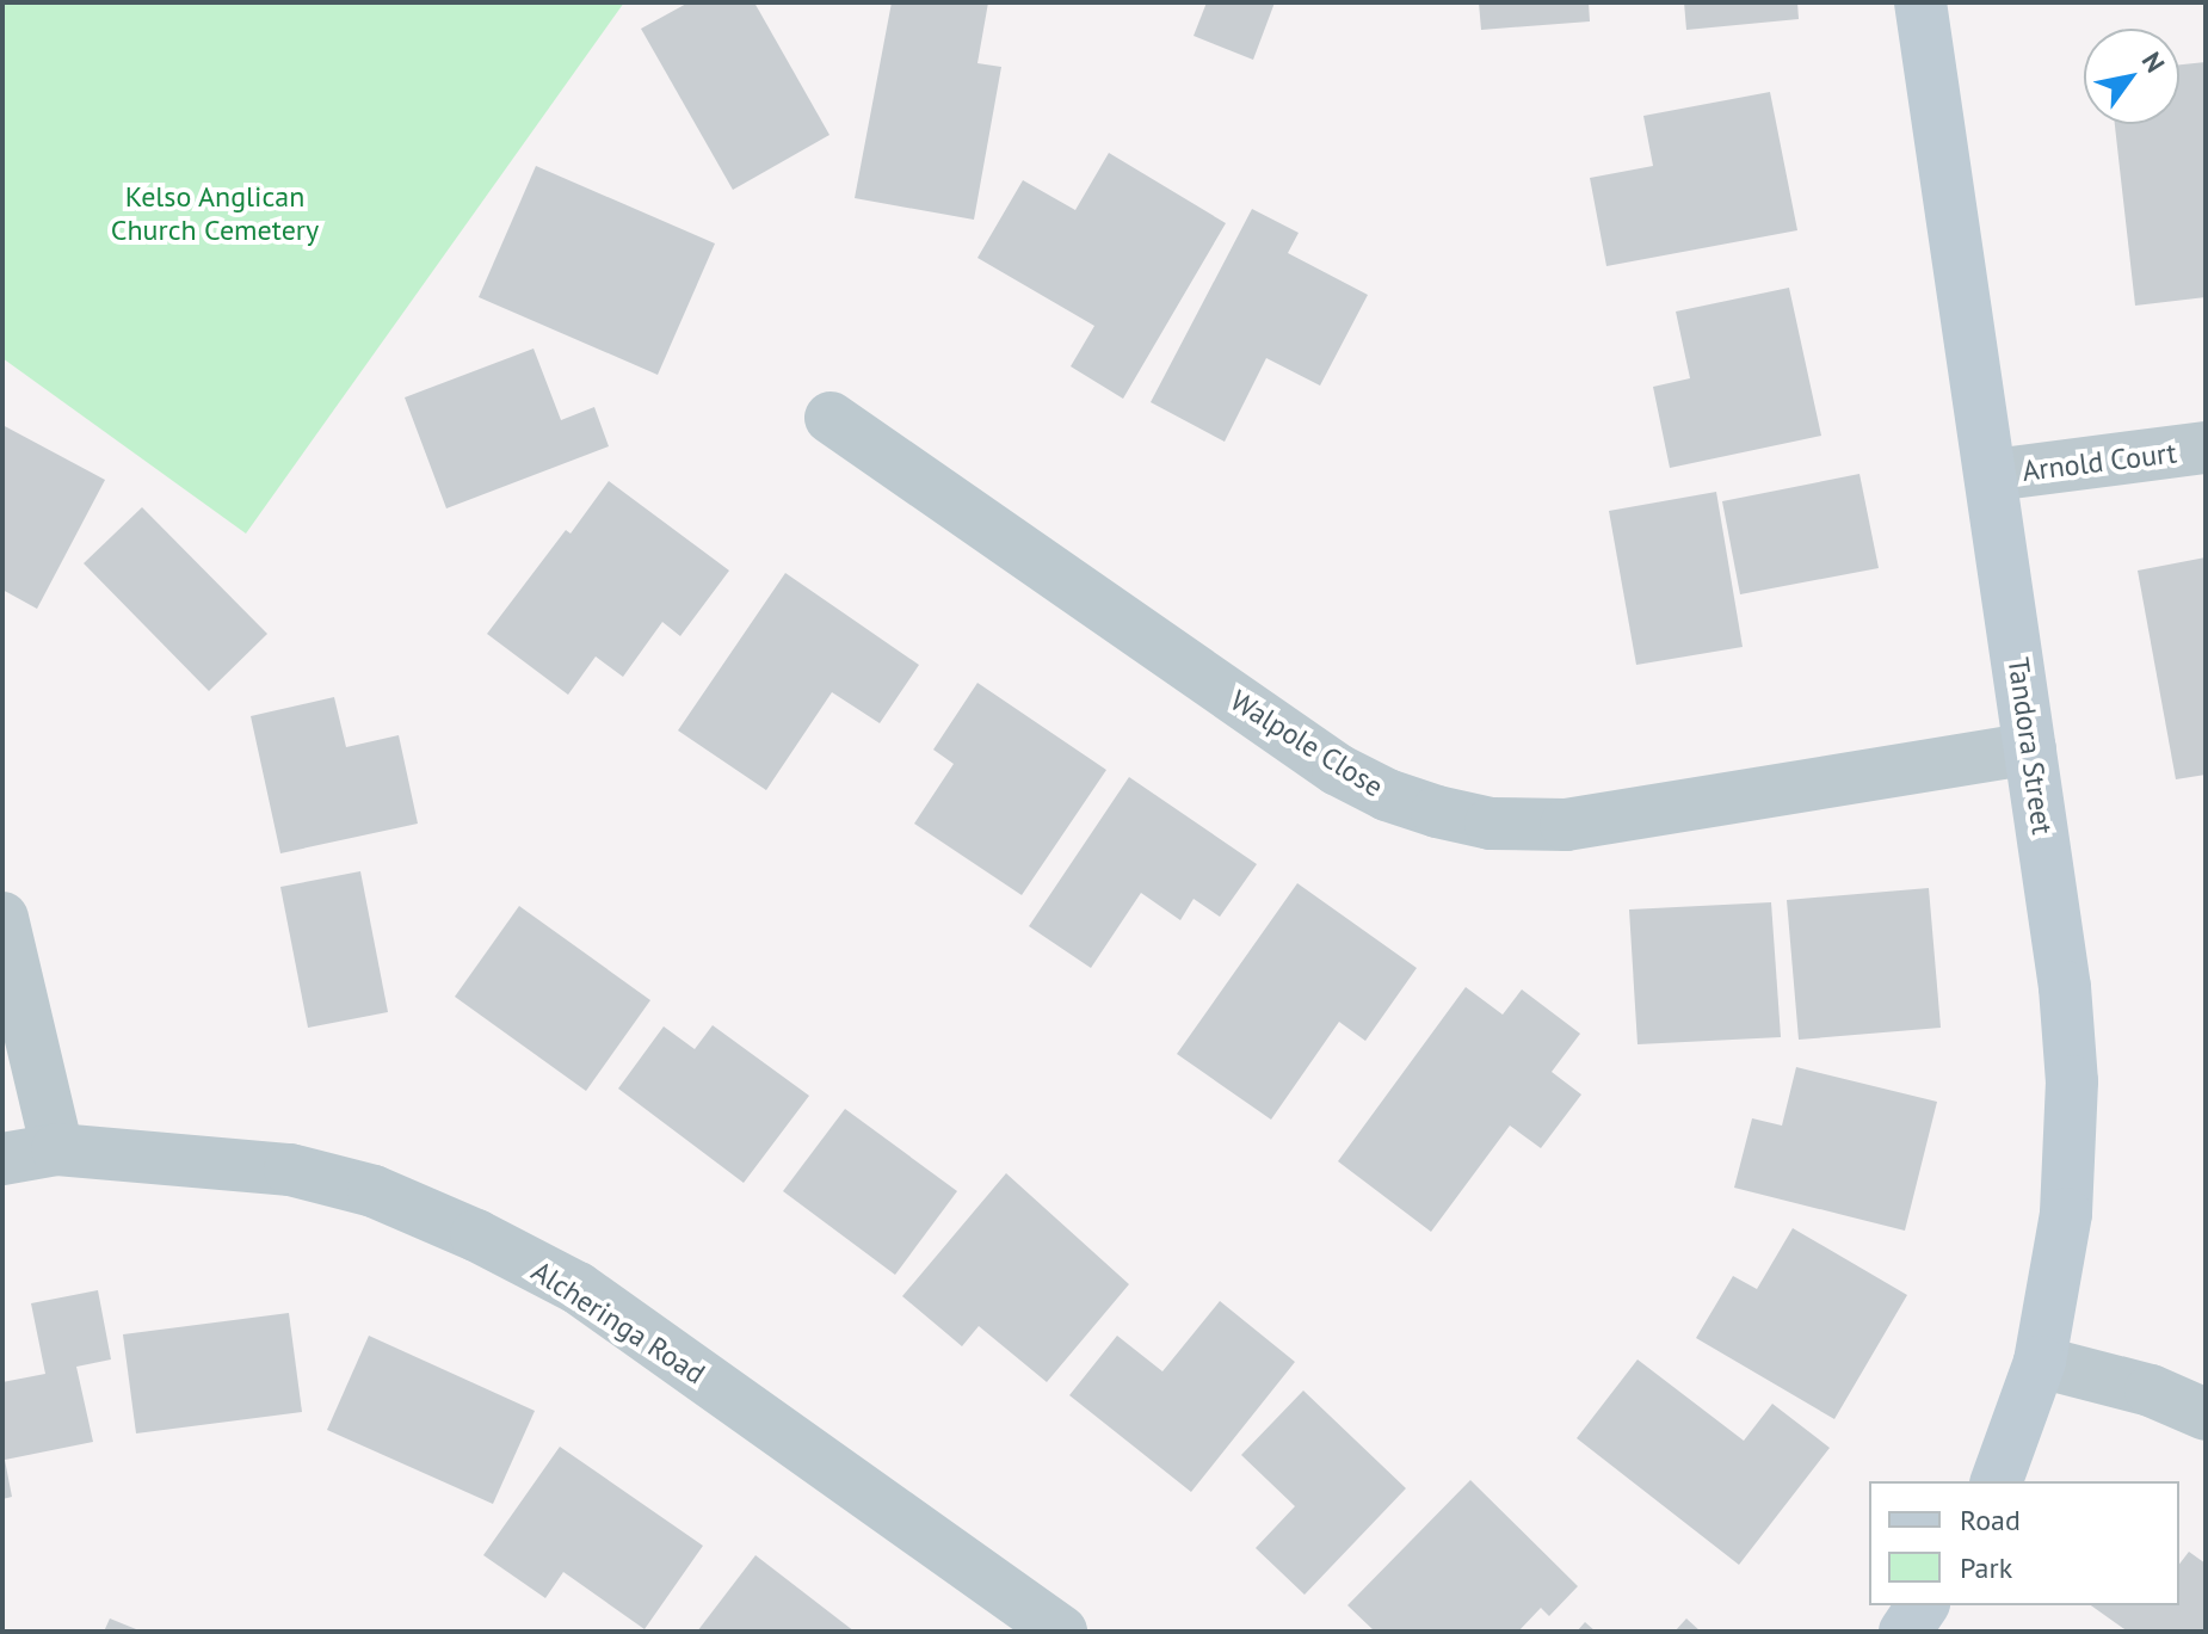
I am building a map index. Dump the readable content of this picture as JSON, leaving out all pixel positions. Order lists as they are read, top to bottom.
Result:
{
  "streets": {
    "street": [
      "Arnold Court",
      "Walpole Close",
      "Tandora Street",
      "Alcheringa Road"
    ]
  },
  "crossings": [
    ["Arnold Court", "Tandora Street"],
    ["Walpole Close", "Tandora Street"]
  ],
  "parks": ["Kelso Anglican Church Cemetery"],
  "legend": ["Road", "Park"],
  "north": "top right"
}
